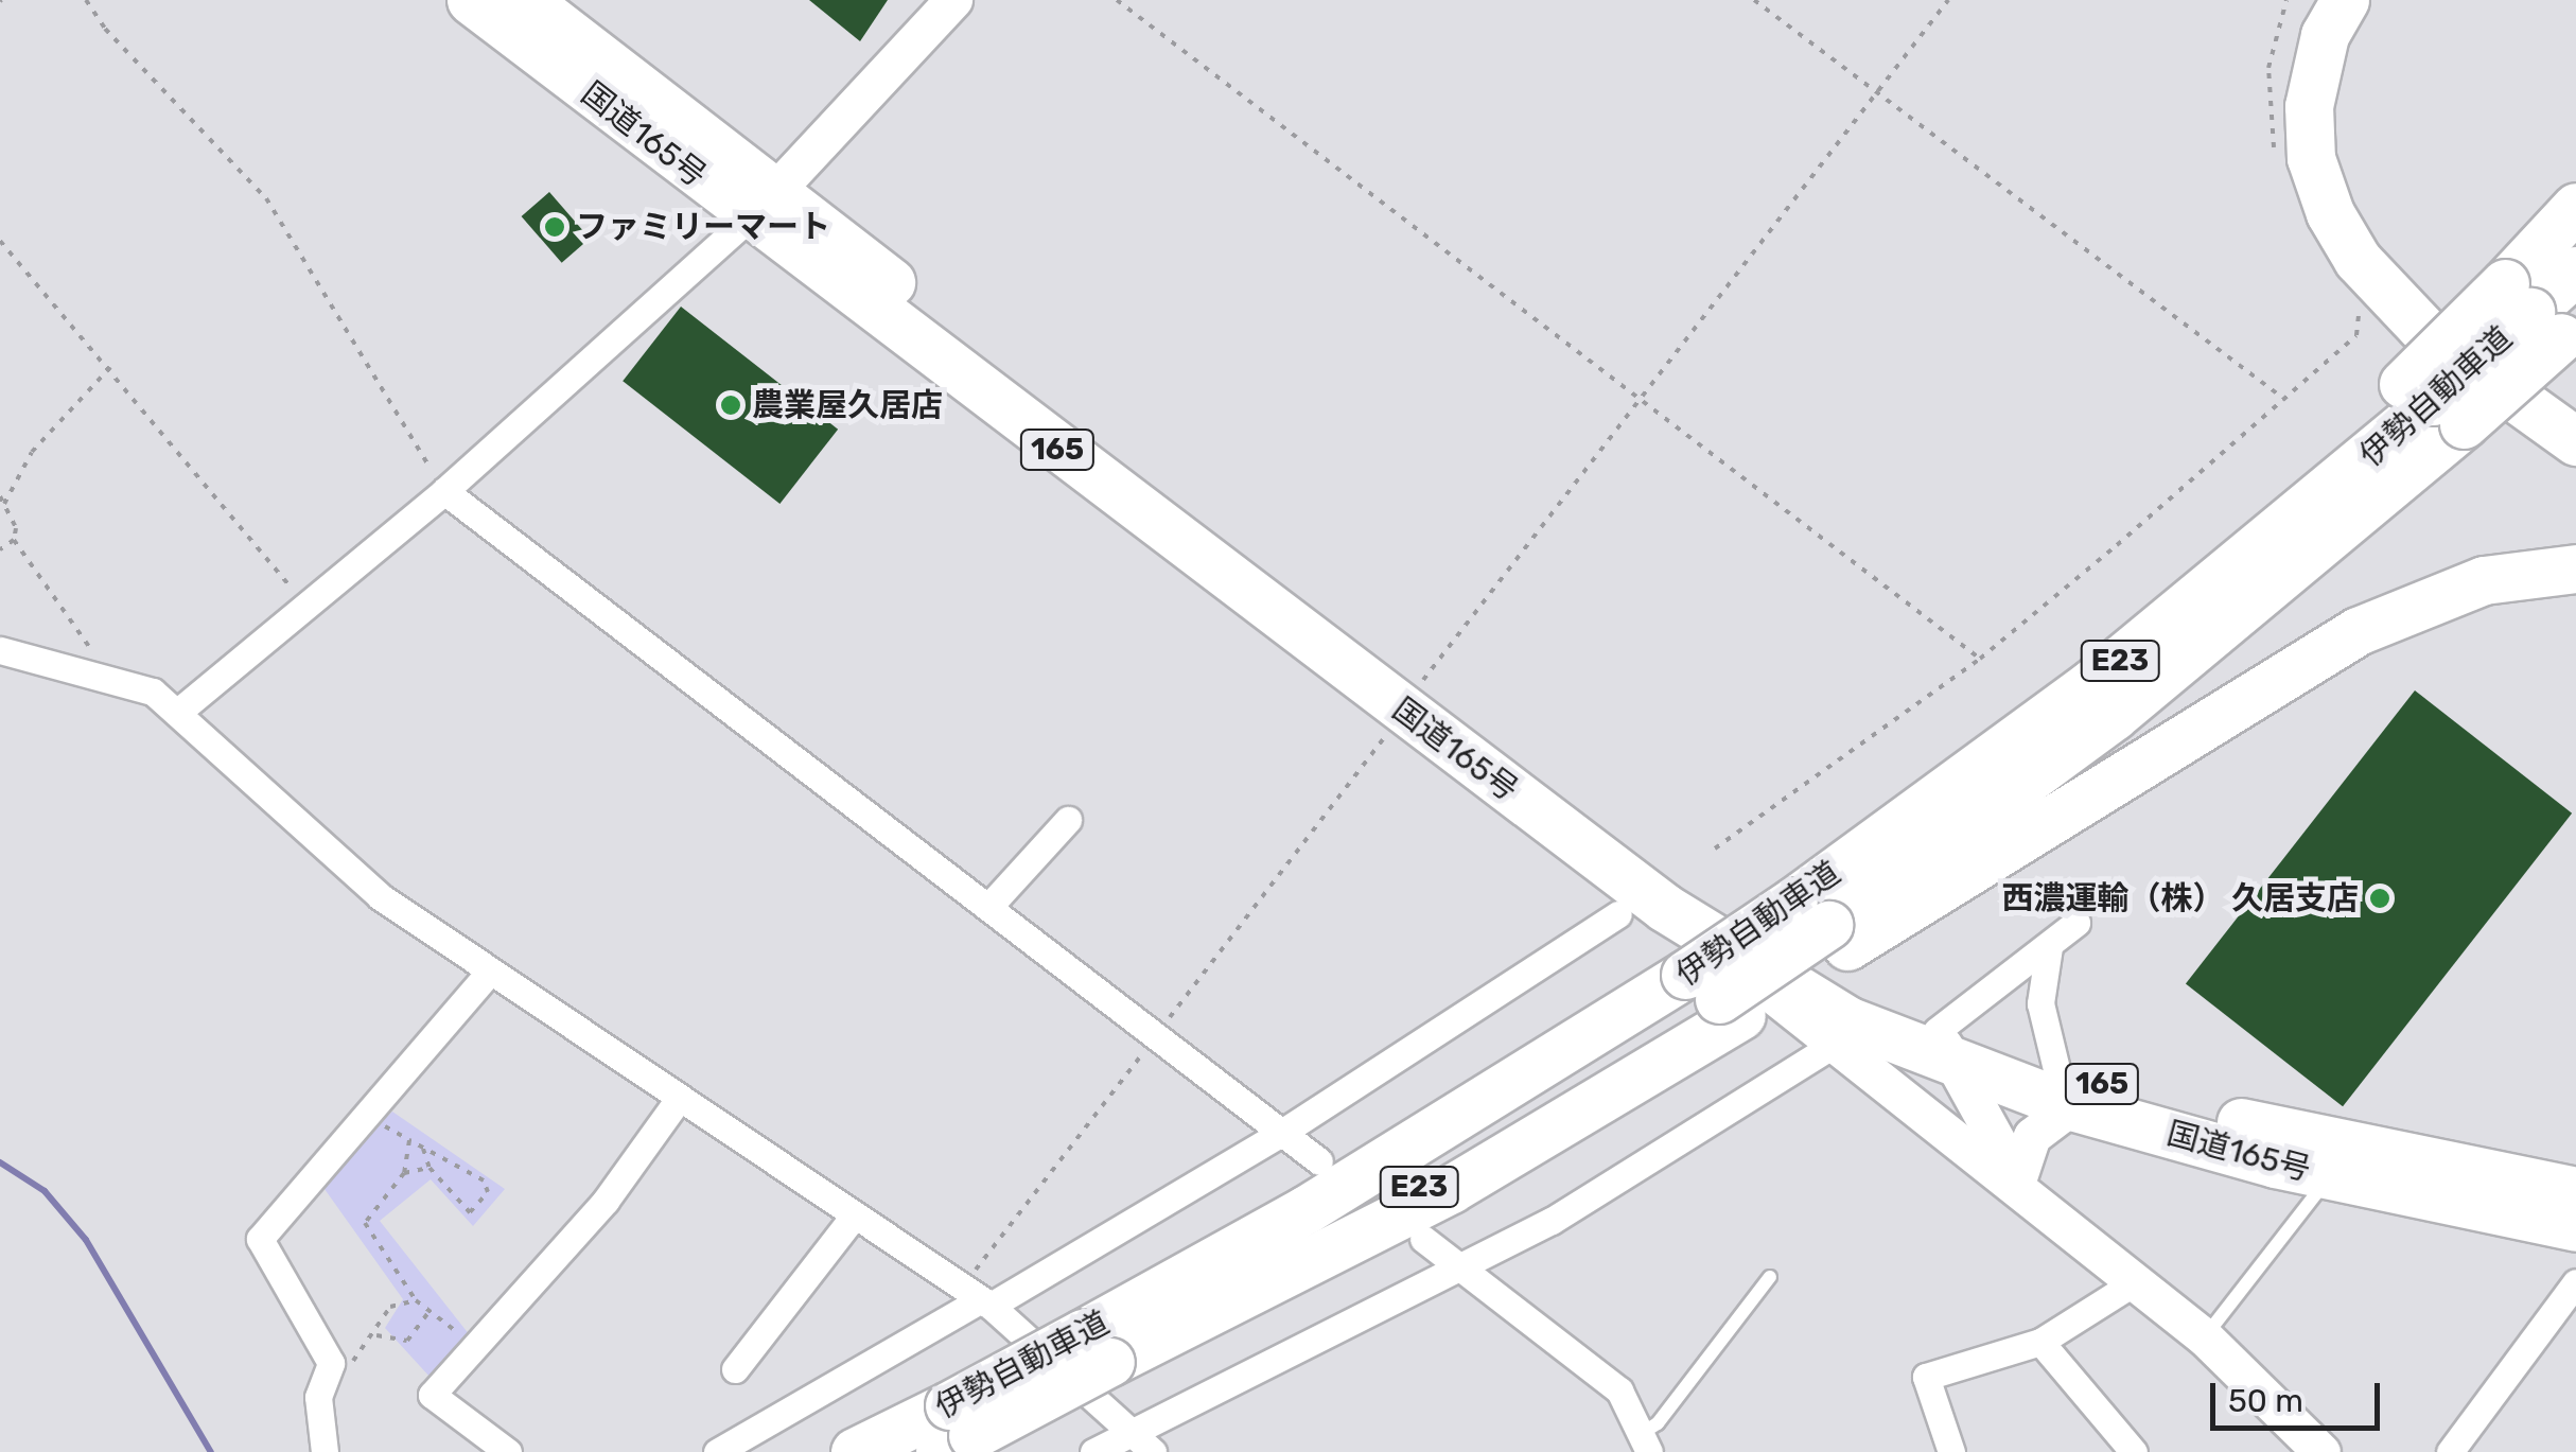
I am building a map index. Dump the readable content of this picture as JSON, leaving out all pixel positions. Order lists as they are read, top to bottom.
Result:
{
  "streets": {
    "highway": [
      "国道165号",
      "伊勢自動車道",
      "165",
      "E23"
    ]
  },
  "places": ["ファミリーマート", "農業屋久居店", "西濃運輸（株） 久居支店"],
  "scale_bar": "50 m"
}
